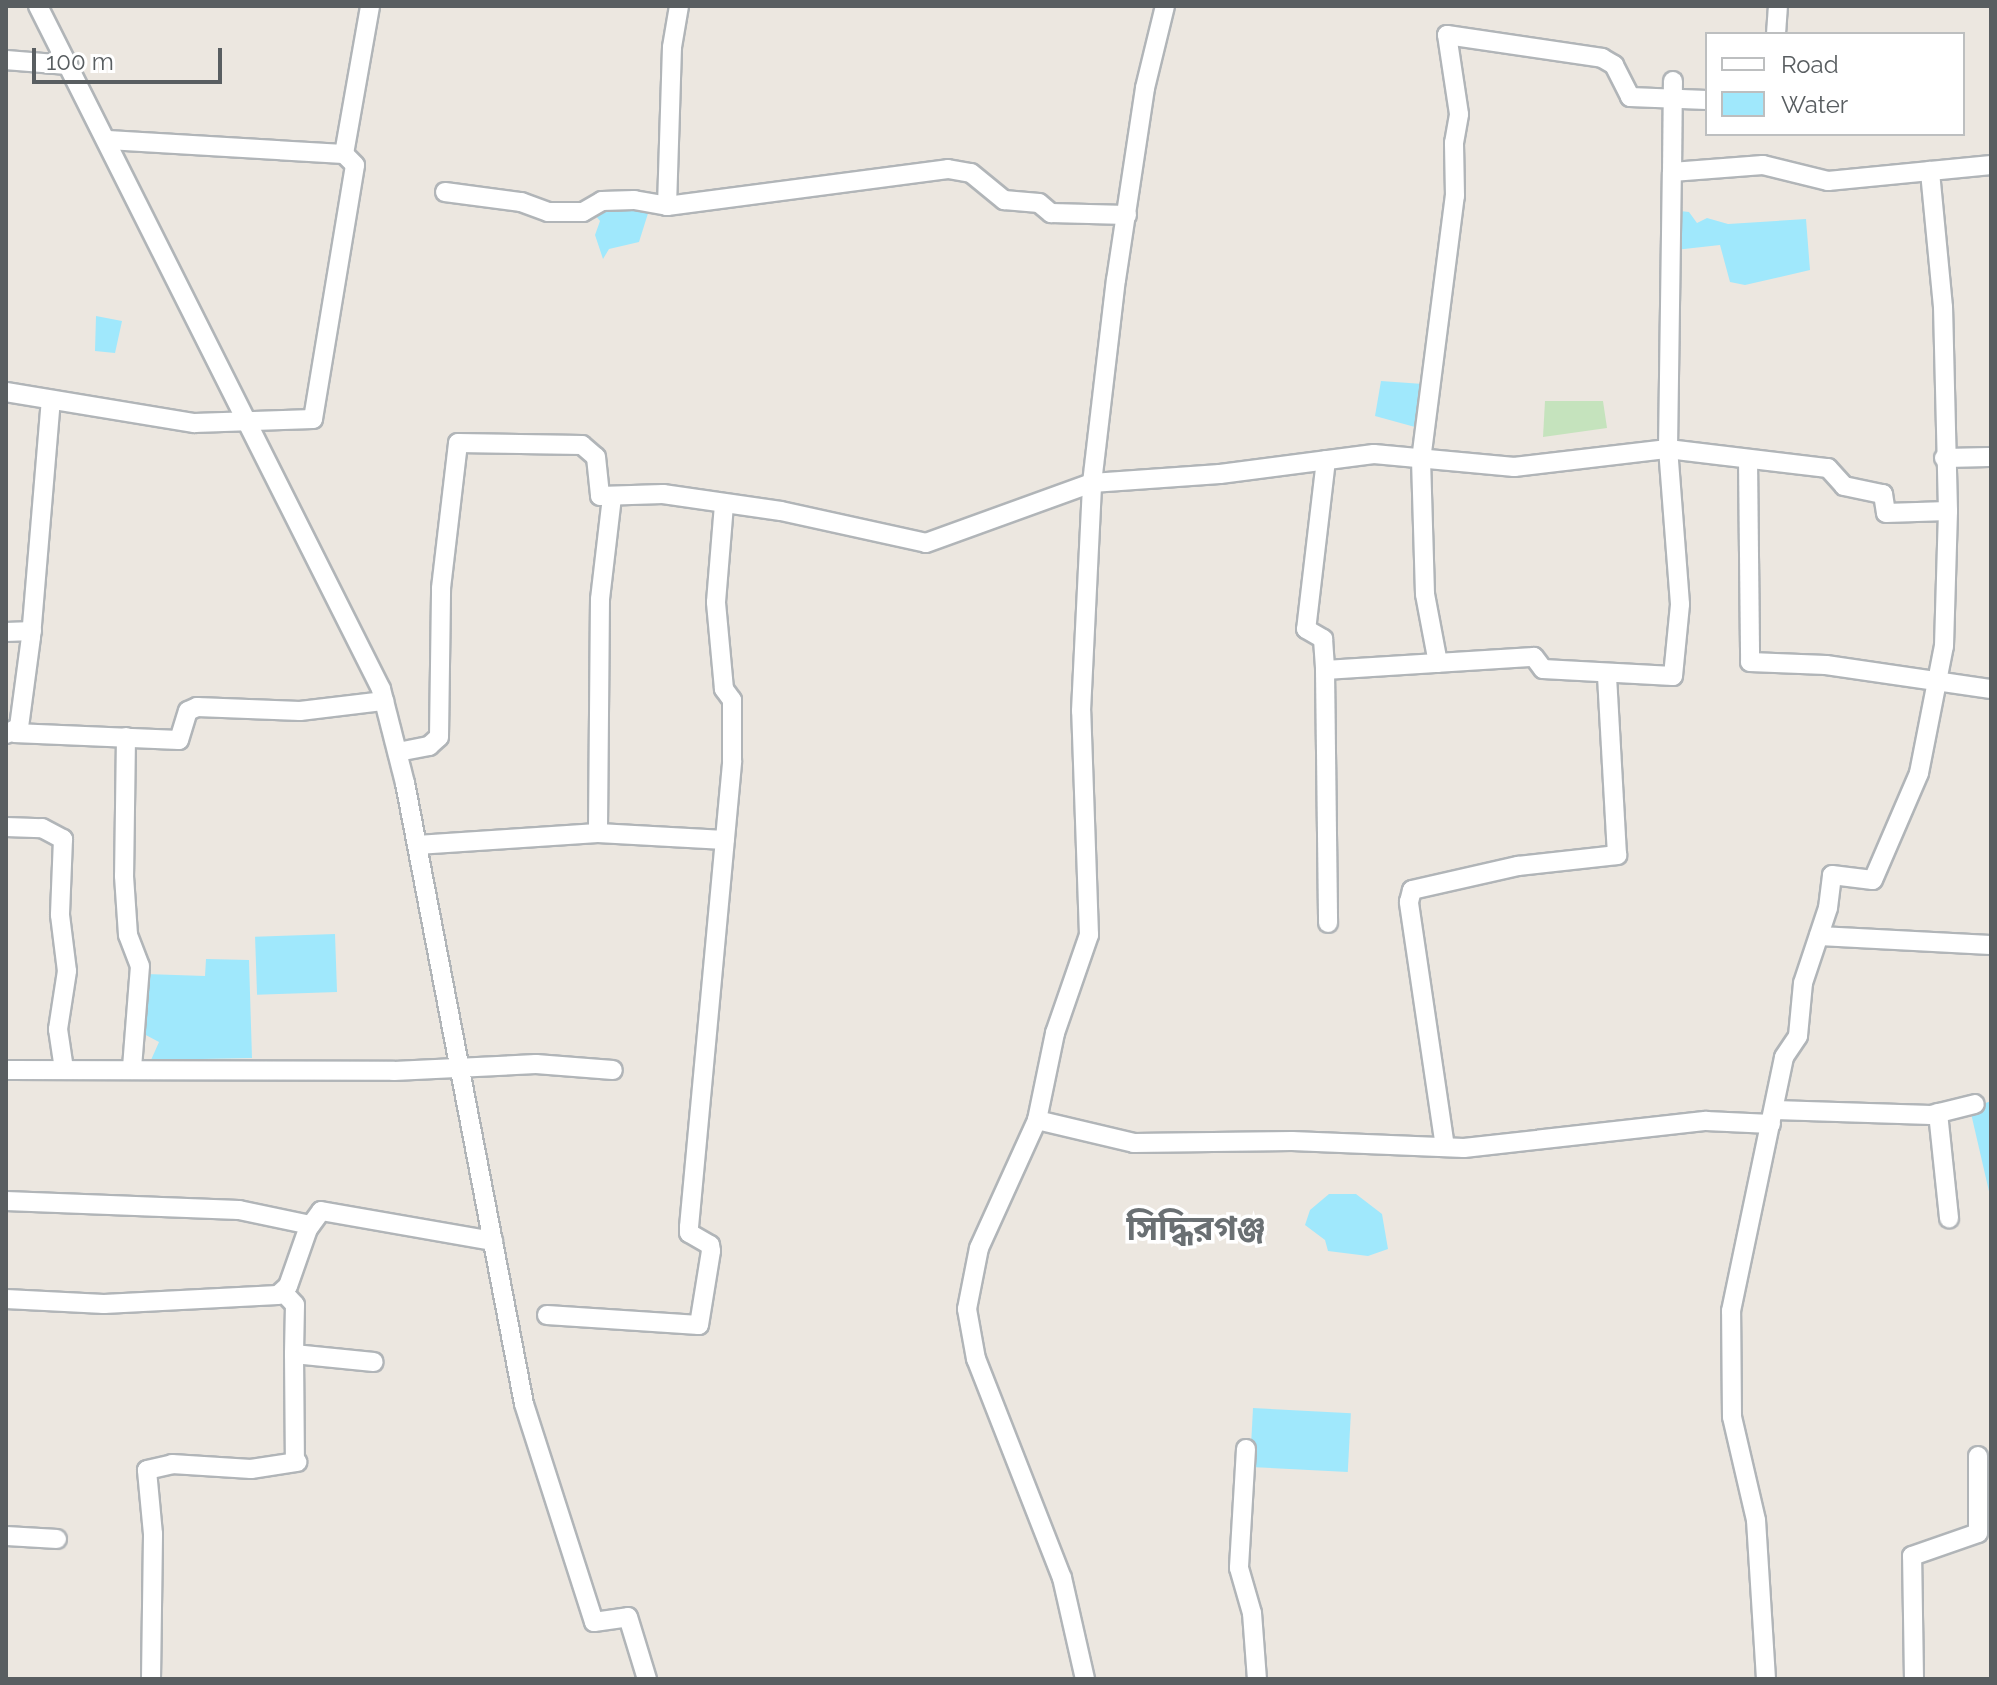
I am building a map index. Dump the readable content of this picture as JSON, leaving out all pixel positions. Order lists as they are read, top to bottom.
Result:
{
  "districts": ["সিদ্ধিরগঞ্জ"],
  "legend": ["Road", "Water"],
  "scale_bar": "100 m"
}
